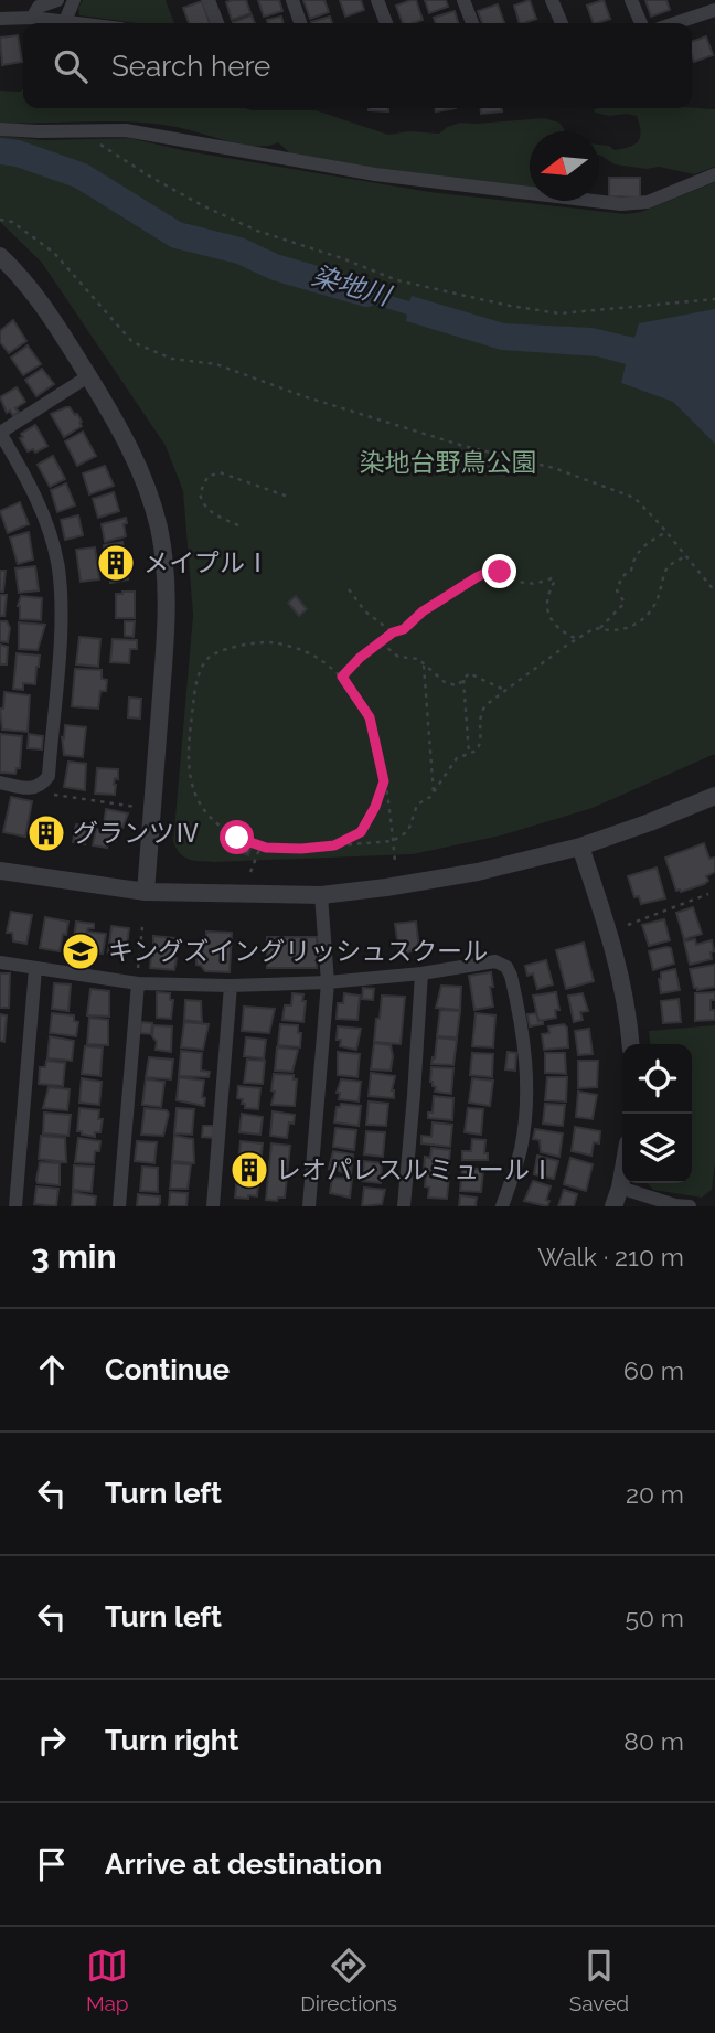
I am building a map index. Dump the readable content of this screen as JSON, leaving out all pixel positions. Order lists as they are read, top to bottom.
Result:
{
  "water": ["染地川"],
  "parks": ["染地台野鳥公園"],
  "places": {
    "building": ["メイプルⅠ", "グランツⅣ", "レオパレスルミュールⅠ"],
    "school or university": ["キングズイングリッシュスクール"]
  },
  "north": "left",
  "page": {
    "search": "Search here",
    "heading": ["3 min", "Walk · 210 m"],
    "list": [
      ["Continue", "60 m"],
      ["Turn left", "20 m"],
      ["Turn left", "50 m"],
      ["Turn right", "80 m"],
      "Arrive at destination"
    ],
    "nav": ["Map", "Directions", "Saved"]
  }
}
